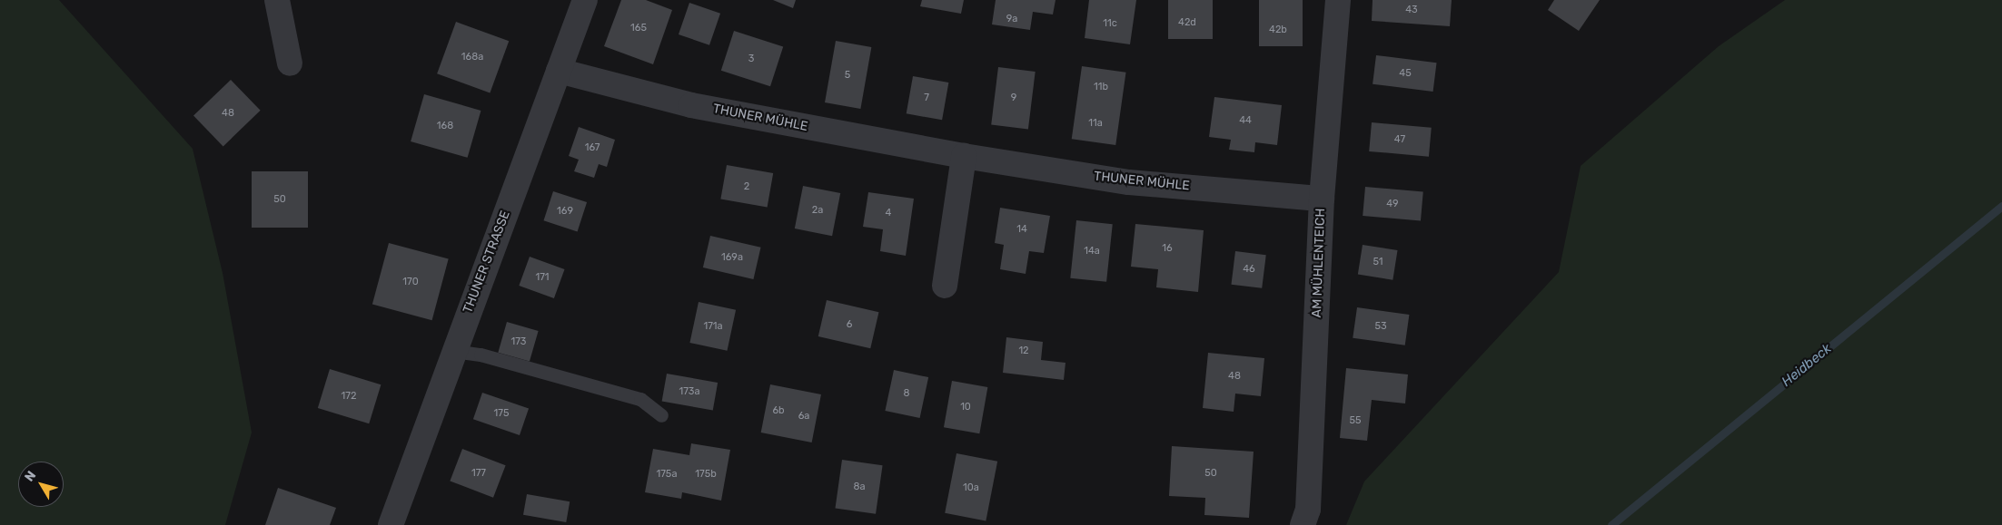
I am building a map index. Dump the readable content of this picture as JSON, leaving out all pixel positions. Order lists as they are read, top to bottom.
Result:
{
  "streets": {
    "street": ["THUNER MÜHLE", "THUNER STRASSE", "AM MÜHLENTEICH"]
  },
  "crossings": [
    ["THUNER MÜHLE", "THUNER STRASSE"],
    ["THUNER MÜHLE", "AM MÜHLENTEICH"]
  ],
  "water": ["Heidbeck"],
  "house_numbers": [
    "43",
    "9a",
    "42d",
    "11c",
    "165",
    "42b",
    "168a",
    "3",
    "45",
    "5",
    "11b",
    "7",
    "9",
    "48",
    "44",
    "11a",
    "168",
    "47",
    "167",
    "2",
    "50",
    "49",
    "2a",
    "169",
    "4",
    "14",
    "16",
    "14a",
    "169a",
    "51",
    "46",
    "171",
    "170",
    "6",
    "171a",
    "53",
    "173",
    "12",
    "48",
    "173a",
    "8",
    "172",
    "10",
    "6b",
    "175",
    "6a",
    "55",
    "177",
    "50",
    "175a",
    "175b",
    "8a",
    "10a"
  ],
  "north": "top left"
}
